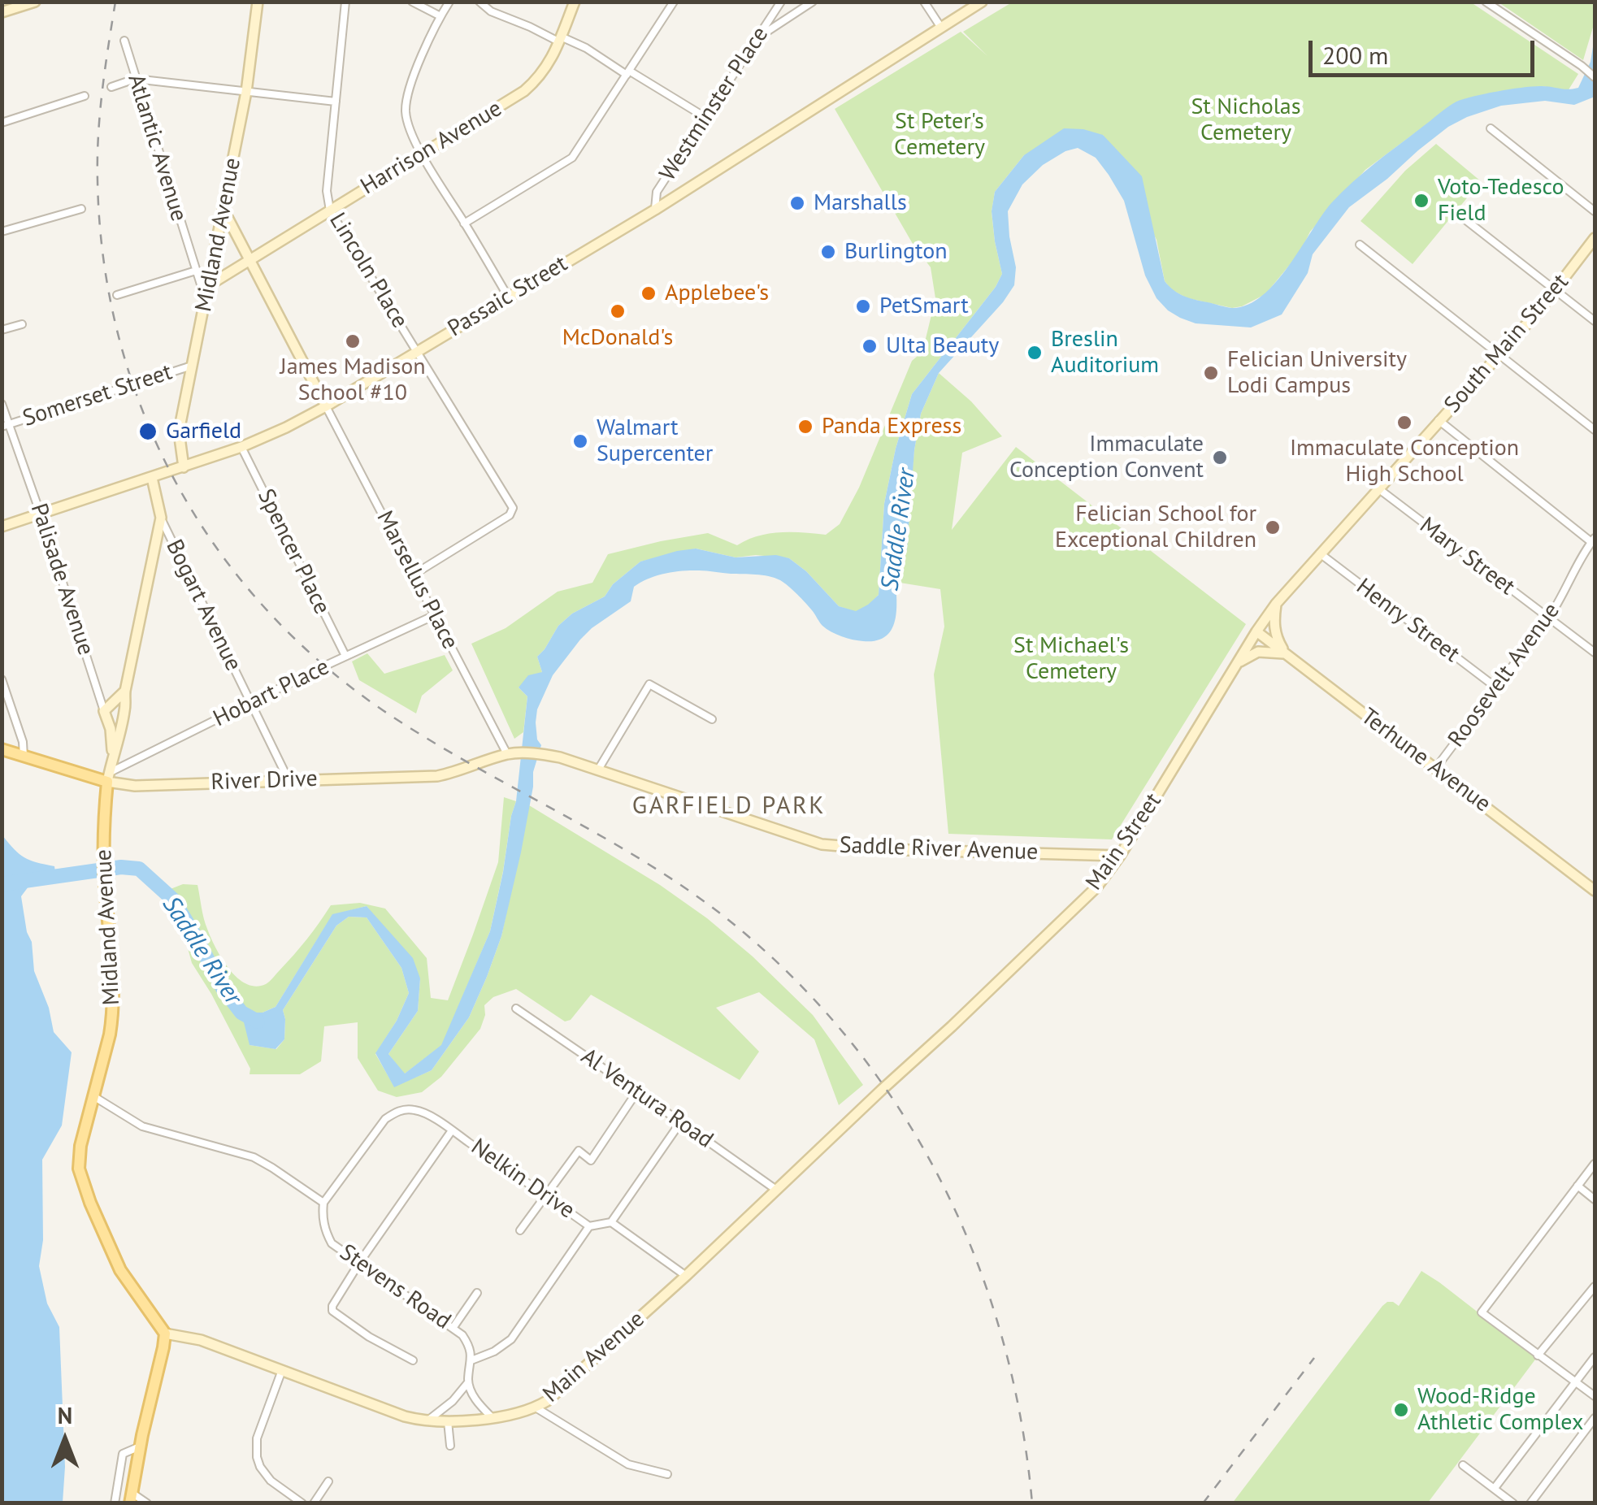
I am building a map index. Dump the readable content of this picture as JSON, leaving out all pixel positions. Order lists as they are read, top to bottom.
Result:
{
  "streets": {
    "main road": ["Midland Avenue", "River Drive"],
    "street": [
      "Westminster Place",
      "Atlantic Avenue",
      "Harrison Avenue",
      "Lincoln Place",
      "Passaic Street",
      "South Main Street",
      "Somerset Street",
      "Spencer Place",
      "Mary Street",
      "Palisade Avenue",
      "Marsellus Place",
      "Bogart Avenue",
      "Henry Street",
      "Roosevelt Avenue",
      "Hobart Place",
      "Terhune Avenue",
      "Main Street",
      "Saddle River Avenue",
      "Al Ventura Road",
      "Nelkin Drive",
      "Stevens Road",
      "Main Avenue"
    ]
  },
  "crossings": [
    ["Westminster Place", "Passaic Street"],
    ["Atlantic Avenue", "Midland Avenue"],
    ["Harrison Avenue", "Midland Avenue"],
    ["Harrison Avenue", "Lincoln Place"],
    ["Midland Avenue", "Passaic Street"],
    ["Midland Avenue", "Somerset Street"],
    ["Midland Avenue", "Palisade Avenue"],
    ["Midland Avenue", "Bogart Avenue"],
    ["Midland Avenue", "Hobart Place"],
    ["Midland Avenue", "River Drive"],
    ["Midland Avenue", "Main Avenue"],
    ["Lincoln Place", "Passaic Street"],
    ["Lincoln Place", "Marsellus Place"],
    ["Passaic Street", "Spencer Place"],
    ["Passaic Street", "Palisade Avenue"],
    ["Passaic Street", "Marsellus Place"],
    ["South Main Street", "Mary Street"],
    ["South Main Street", "Henry Street"],
    ["South Main Street", "Terhune Avenue"],
    ["South Main Street", "Main Street"],
    ["Somerset Street", "Palisade Avenue"],
    ["Spencer Place", "Hobart Place"],
    ["Mary Street", "Roosevelt Avenue"],
    ["Marsellus Place", "Hobart Place"],
    ["Marsellus Place", "River Drive"],
    ["Bogart Avenue", "Hobart Place"],
    ["Bogart Avenue", "River Drive"],
    ["Henry Street", "Roosevelt Avenue"],
    ["Roosevelt Avenue", "Terhune Avenue"],
    ["Hobart Place", "River Drive"],
    ["Terhune Avenue", "Main Street"],
    ["River Drive", "Saddle River Avenue"],
    ["Main Street", "Saddle River Avenue"],
    ["Main Street", "Main Avenue"],
    ["Al Ventura Road", "Main Avenue"],
    ["Nelkin Drive", "Stevens Road"]
  ],
  "districts": ["GARFIELD PARK"],
  "water": ["Saddle River"],
  "parks": ["St Nicholas Cemetery", "St Peter's Cemetery", "St Michael's Cemetery"],
  "places": [
    "Voto-Tedesco Field",
    "Marshalls",
    "Burlington",
    "Applebee's",
    "PetSmart",
    "McDonald's",
    "James Madison School #10",
    "Ulta Beauty",
    "Breslin Auditorium",
    "Felician University Lodi Campus",
    "Immaculate Conception High School",
    "Panda Express",
    "Garfield",
    "Walmart Supercenter",
    "Immaculate Conception Convent",
    "Felician School for Exceptional Children",
    "Wood-Ridge Athletic Complex"
  ],
  "scale_bar": "200 m",
  "north": "top"
}
